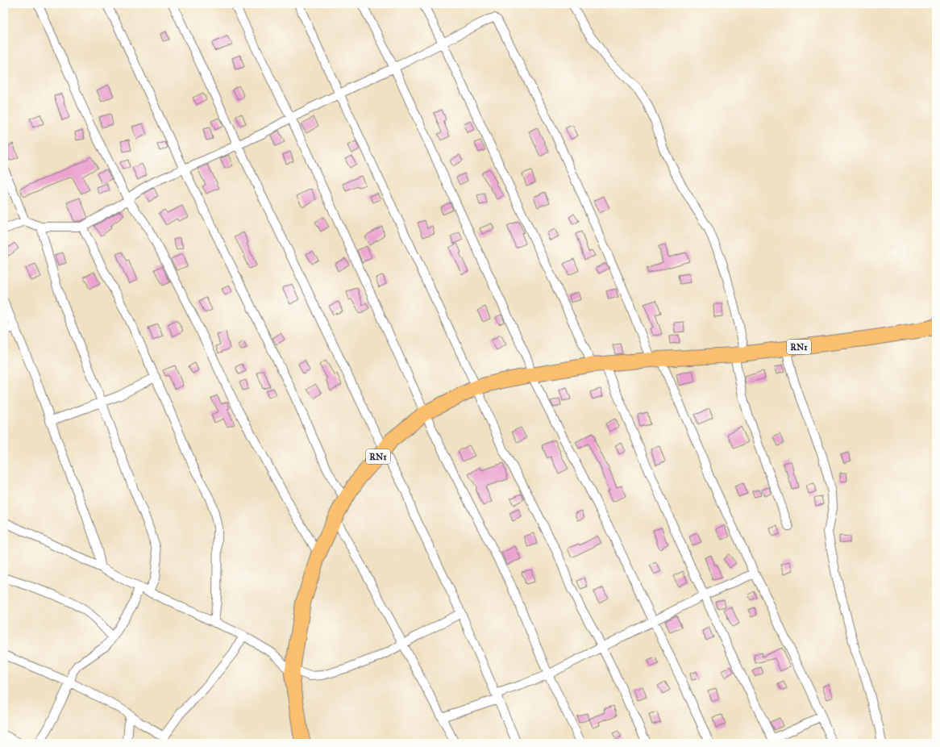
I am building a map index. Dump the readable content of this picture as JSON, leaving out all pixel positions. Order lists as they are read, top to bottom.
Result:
{
  "streets": {
    "highway": ["RN1"]
  }
}
